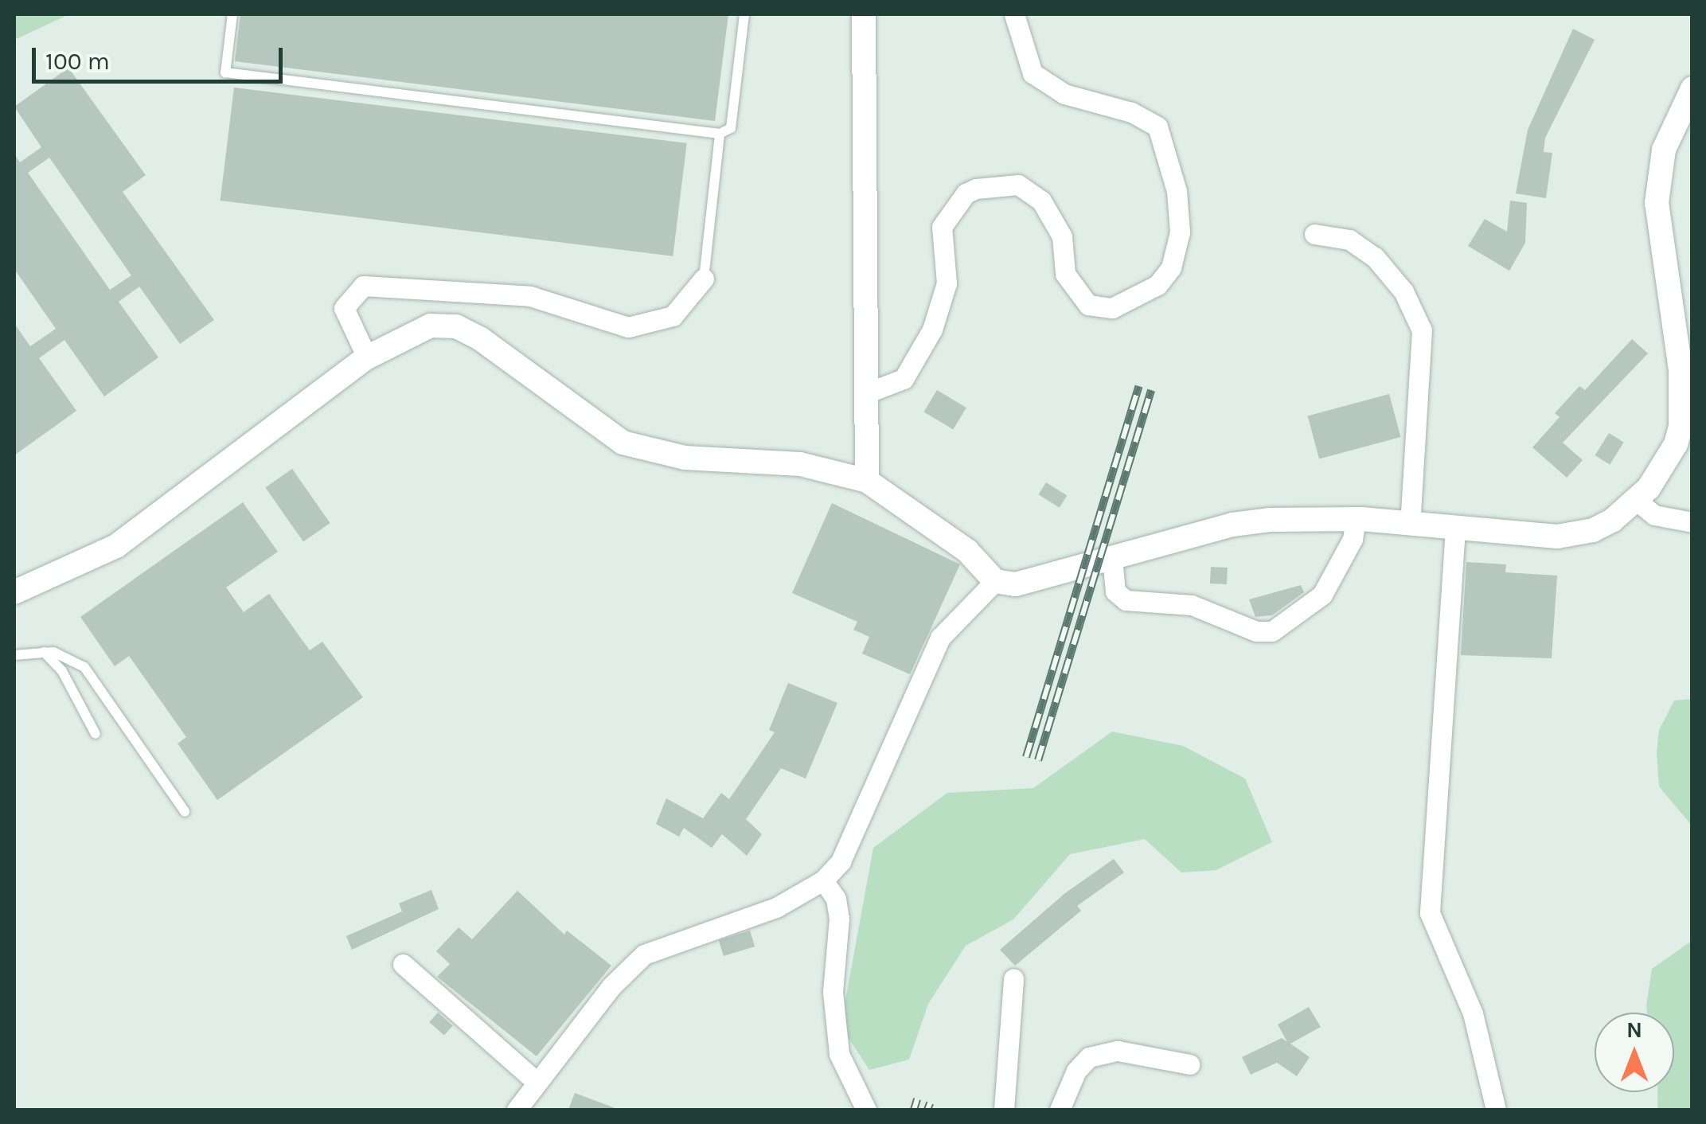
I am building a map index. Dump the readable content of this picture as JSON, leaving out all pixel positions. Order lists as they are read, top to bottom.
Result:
{
  "scale_bar": "100 m",
  "north": "top"
}
